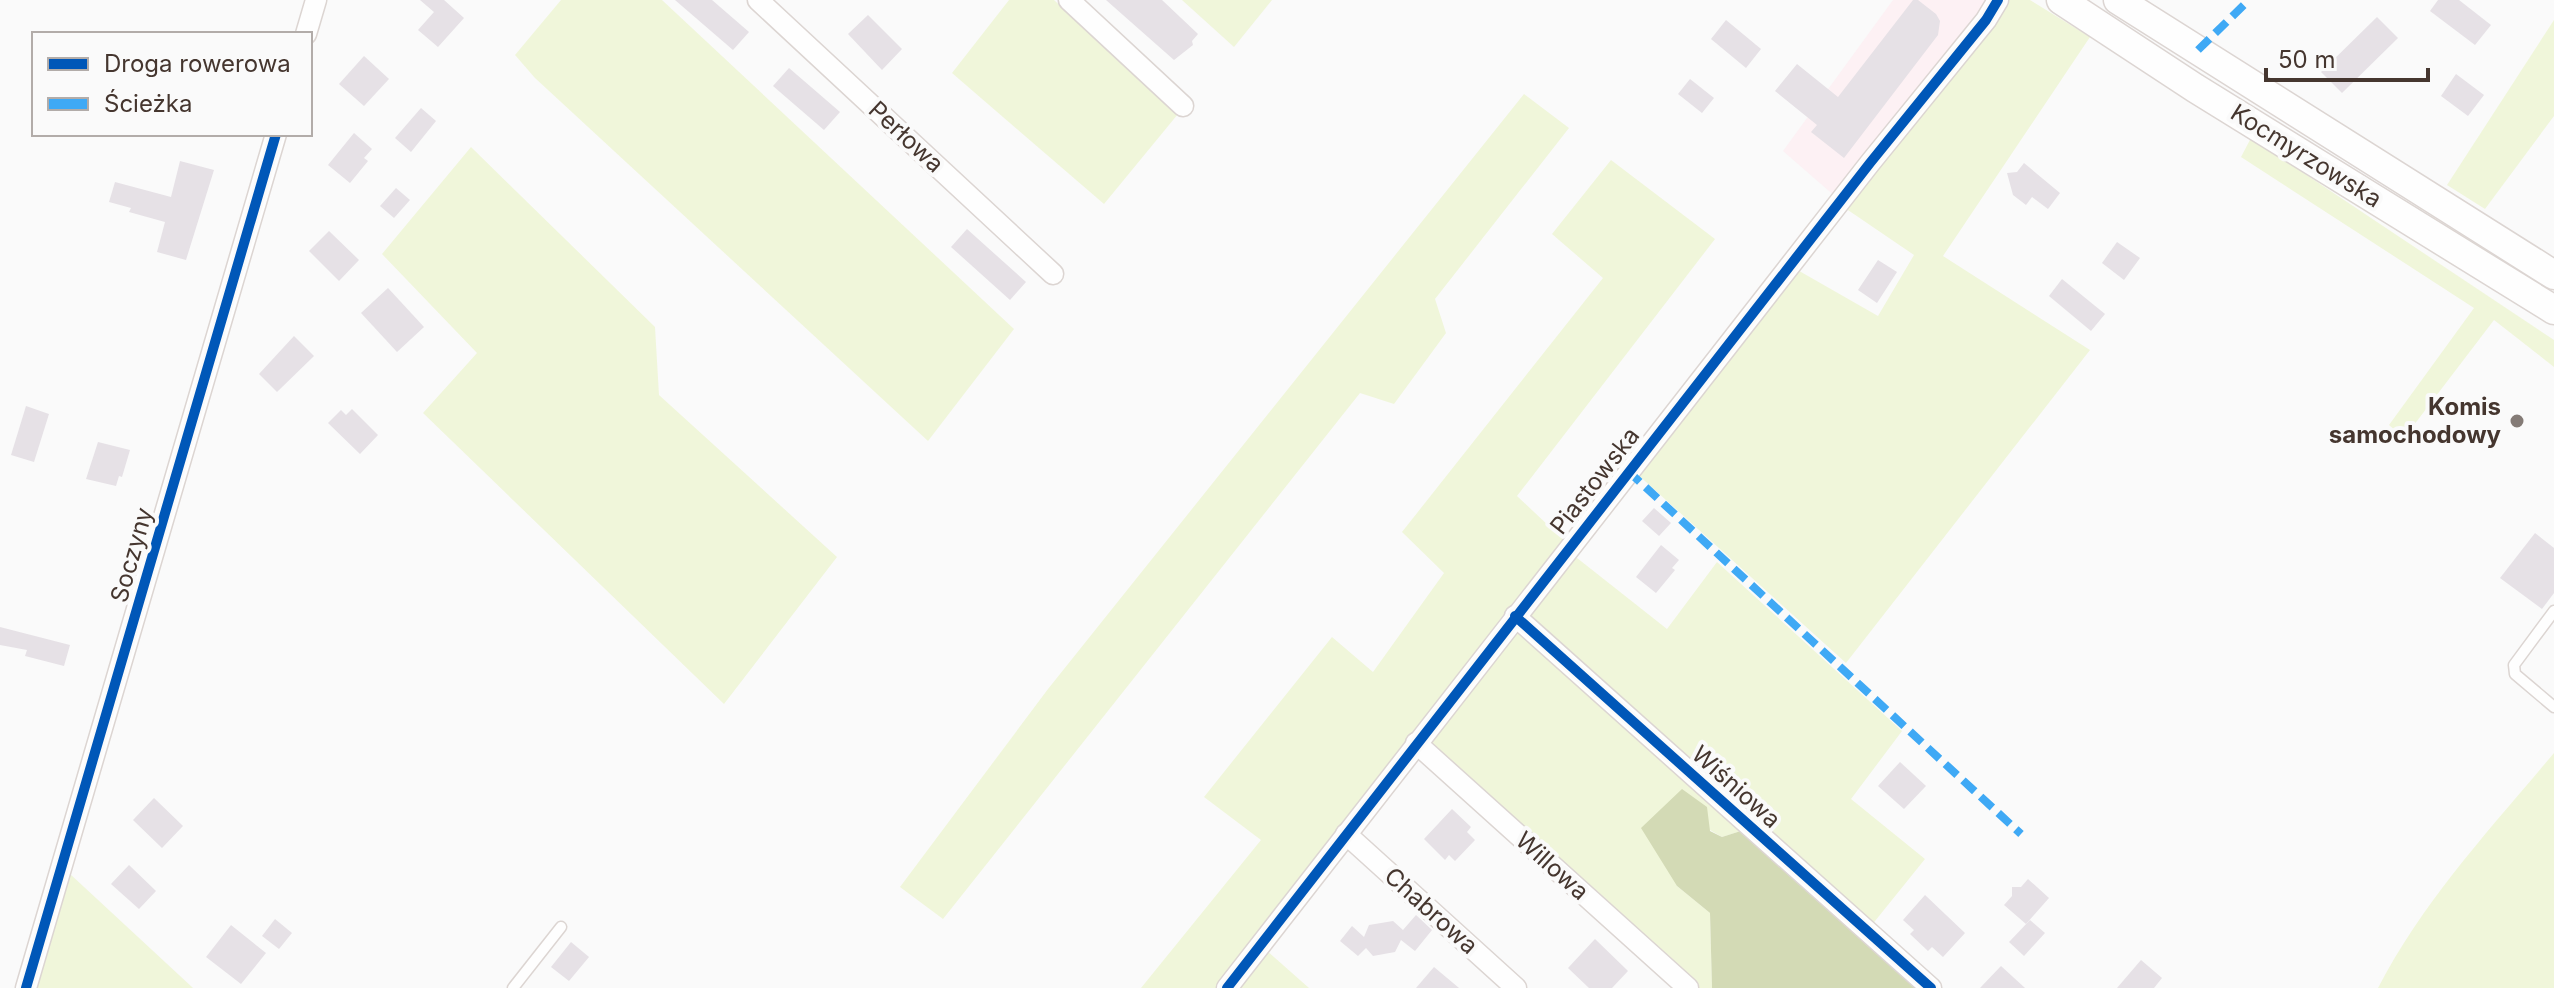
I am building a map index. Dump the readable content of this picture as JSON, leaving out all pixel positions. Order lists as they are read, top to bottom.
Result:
{
  "streets": {
    "main road": ["Kocmyrzowska"],
    "street": [
      "Perłowa",
      "Piastowska",
      "Soczyny",
      "Wiśniowa",
      "Willowa",
      "Chabrowa"
    ]
  },
  "crossings": [
    ["Piastowska", "Wiśniowa"],
    ["Piastowska", "Willowa"],
    ["Piastowska", "Chabrowa"]
  ],
  "places": ["Komis samochodowy"],
  "legend": ["Droga rowerowa", "Ścieżka"],
  "scale_bar": "50 m"
}
